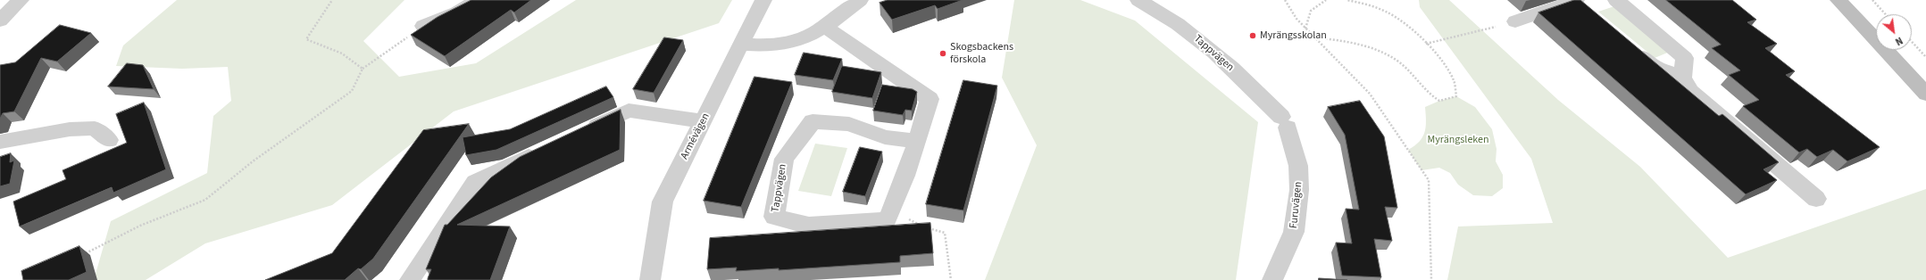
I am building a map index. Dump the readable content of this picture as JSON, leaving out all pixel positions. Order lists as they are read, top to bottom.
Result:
{
  "streets": {
    "street": ["Tappvägen", "Armévägen", "Furuvägen"]
  },
  "crossings": [
    ["Tappvägen", "Furuvägen"]
  ],
  "parks": ["Myrängsleken"],
  "places": ["Myrängsskolan", "Skogsbackens förskola"],
  "north": "bottom right"
}
